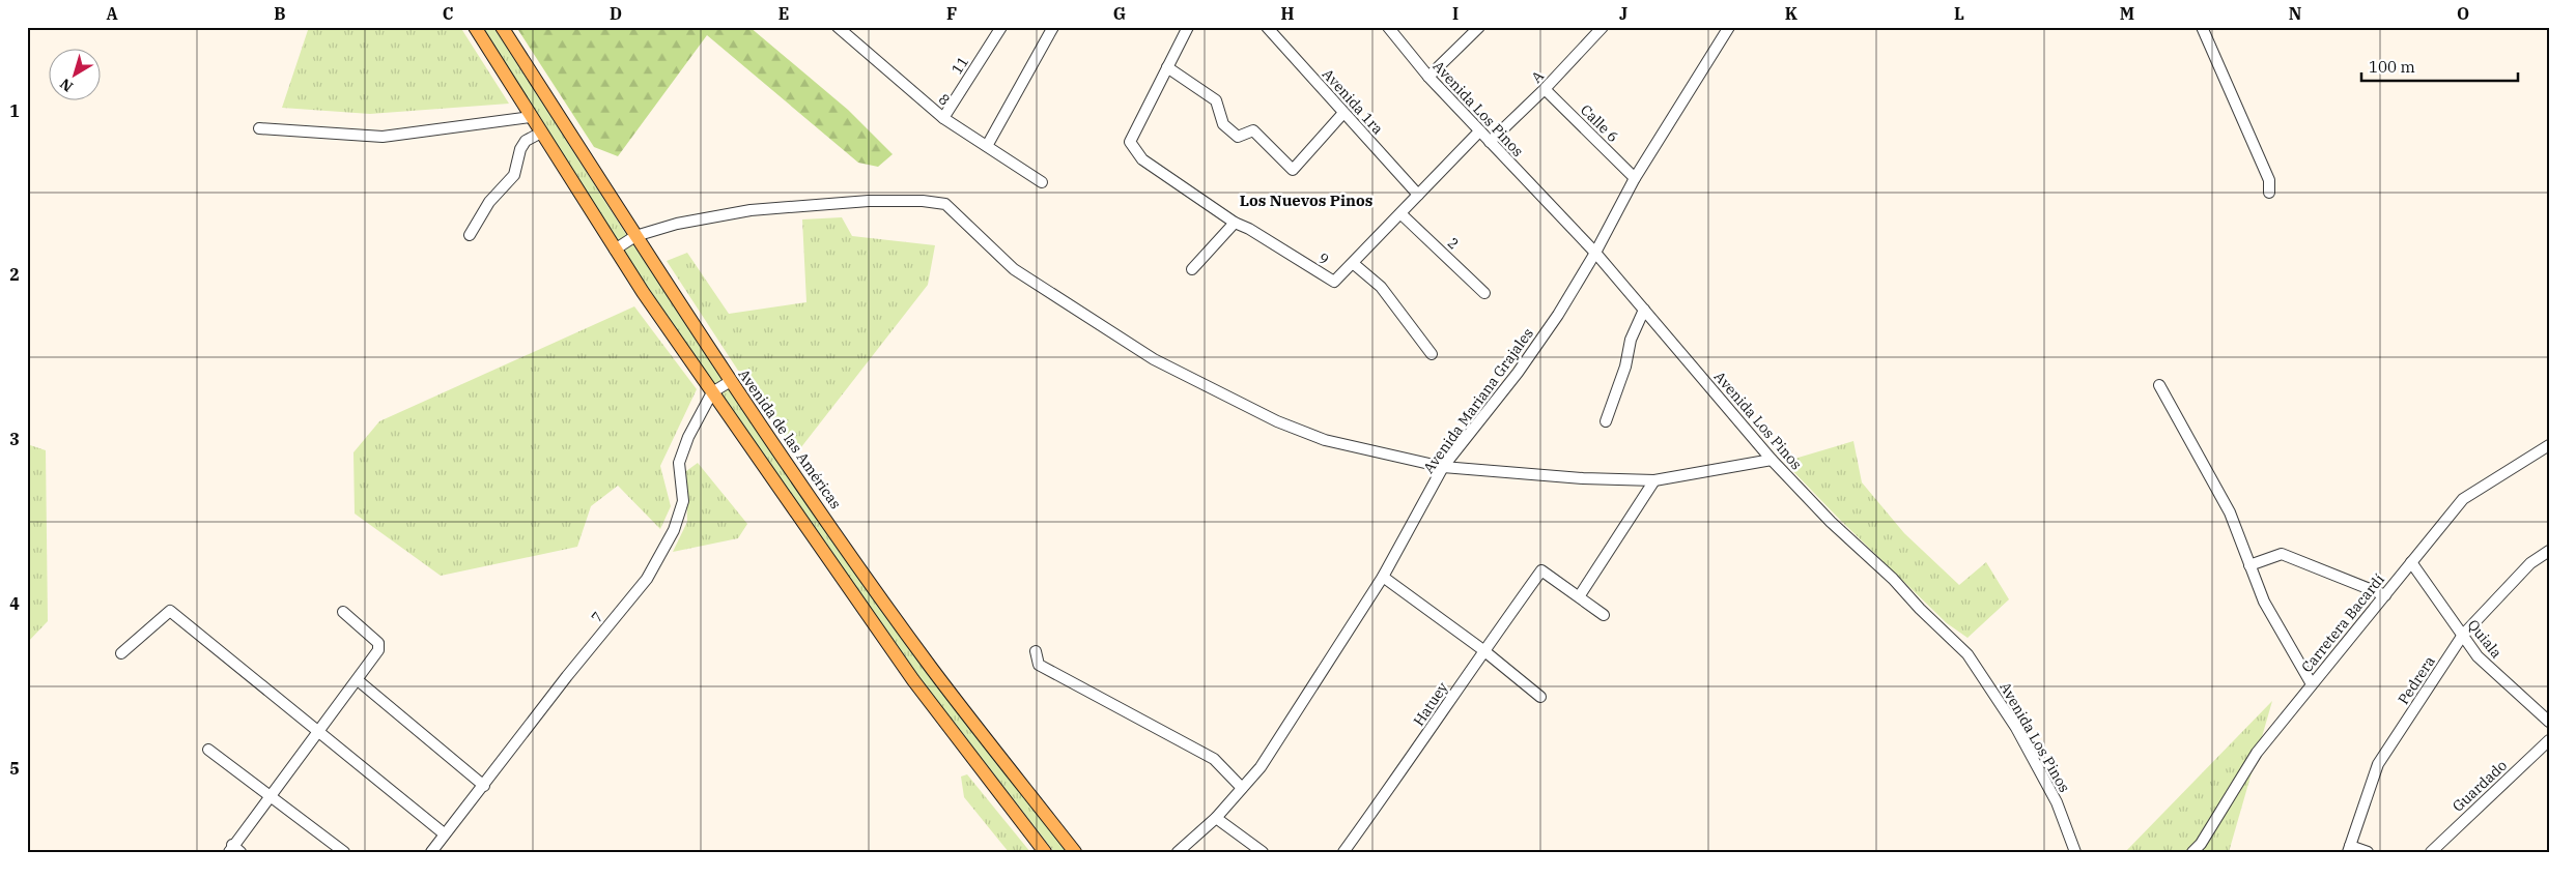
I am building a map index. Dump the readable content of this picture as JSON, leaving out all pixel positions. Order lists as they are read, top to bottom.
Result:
{
  "streets": {
    "main road": ["Avenida de las Américas"],
    "street": [
      "11",
      "A",
      "8",
      "Avenida 1ra",
      "Avenida Los Pinos",
      "Calle 6",
      "2",
      "9",
      "Avenida Mariana Grajales",
      "7",
      "Carretera Bacardí",
      "Quiala",
      "Pedrera",
      "Hatuey",
      "Guardado"
    ]
  },
  "crossings": [
    ["11", "8"],
    ["A", "Avenida Los Pinos"],
    ["A", "Calle 6"],
    ["Avenida 1ra", "9"],
    ["Avenida Los Pinos", "9"],
    ["Avenida Los Pinos", "Avenida Mariana Grajales"],
    ["Calle 6", "Avenida Mariana Grajales"],
    ["2", "9"],
    ["Carretera Bacardí", "Quiala"],
    ["Quiala", "Pedrera"]
  ],
  "districts": ["Los Nuevos Pinos"],
  "scale_bar": "100 m",
  "north": "bottom left",
  "grid": {
    "columns": [
      "A",
      "B",
      "C",
      "D",
      "E",
      "F",
      "G",
      "H",
      "I",
      "J",
      "K",
      "L",
      "M",
      "N",
      "O"
    ],
    "rows": [
      "1",
      "2",
      "3",
      "4",
      "5"
    ]
  }
}
